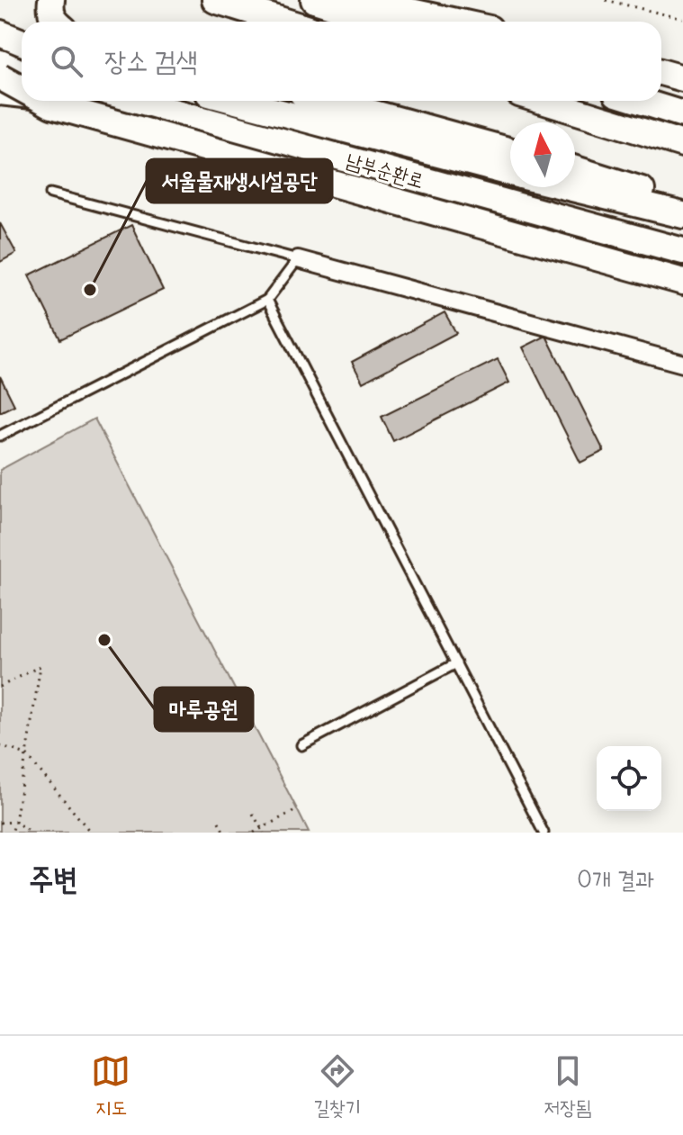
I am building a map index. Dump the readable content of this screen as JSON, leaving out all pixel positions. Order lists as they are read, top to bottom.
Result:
{
  "streets": {
    "main road": ["남부순환로"]
  },
  "places": ["서울물재생시설공단", "마루공원"],
  "north": "top",
  "page": {
    "search": "장소 검색",
    "heading": ["주변", "0개 결과"],
    "nav": ["지도", "길찾기", "저장됨"]
  }
}
